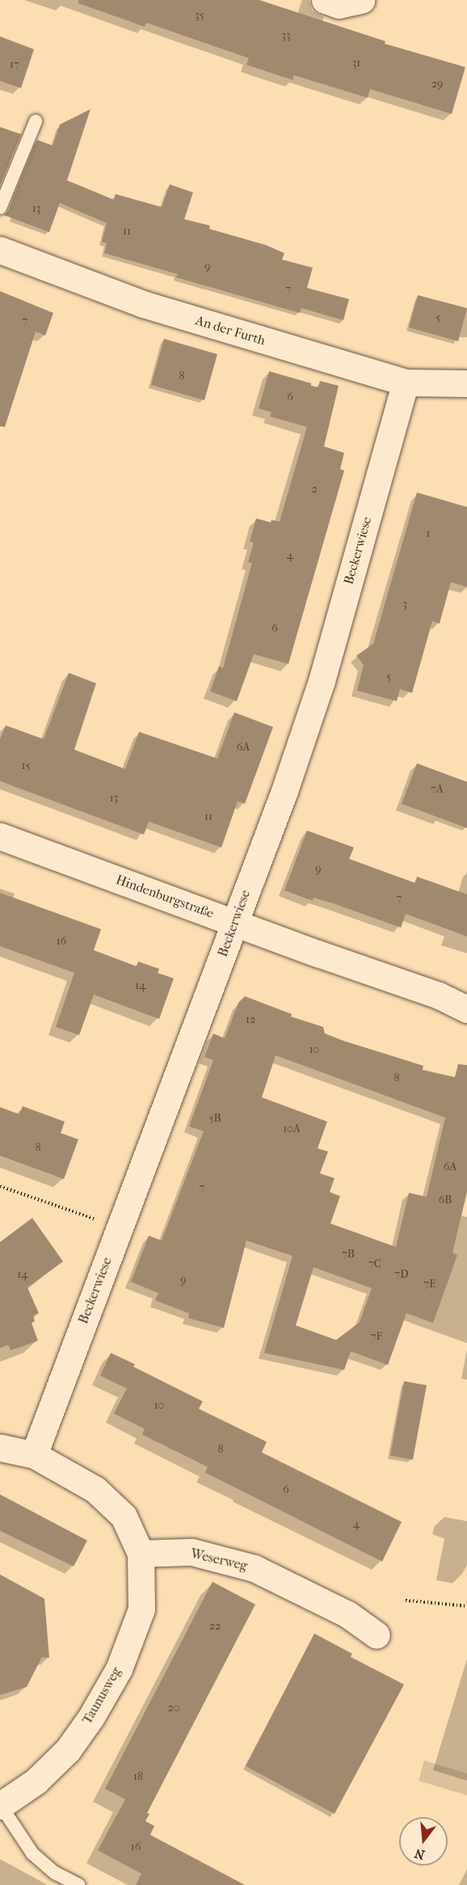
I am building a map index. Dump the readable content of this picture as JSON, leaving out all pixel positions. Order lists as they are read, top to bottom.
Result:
{
  "streets": {
    "street": [
      "An der Furth",
      "Beckerwiese",
      "Hindenburgstraße",
      "Weserweg",
      "Taunusweg"
    ]
  },
  "crossings": [
    ["An der Furth", "Beckerwiese"],
    ["Beckerwiese", "Hindenburgstraße"],
    ["Weserweg", "Taunusweg"]
  ],
  "house_numbers": [
    "35",
    "33",
    "31",
    "17",
    "29",
    "13",
    "11",
    "9",
    "7",
    "5",
    "7",
    "8",
    "6",
    "2",
    "1",
    "4",
    "3",
    "6",
    "5",
    "6A",
    "15",
    "7A",
    "13",
    "11",
    "9",
    "7",
    "16",
    "14",
    "12",
    "10",
    "8",
    "5B",
    "10A",
    "8",
    "6A",
    "7",
    "6B",
    "7B",
    "7C",
    "14",
    "7D",
    "9",
    "7E",
    "7F",
    "10",
    "8",
    "6",
    "4",
    "22",
    "20",
    "18",
    "16"
  ],
  "north": "bottom"
}
